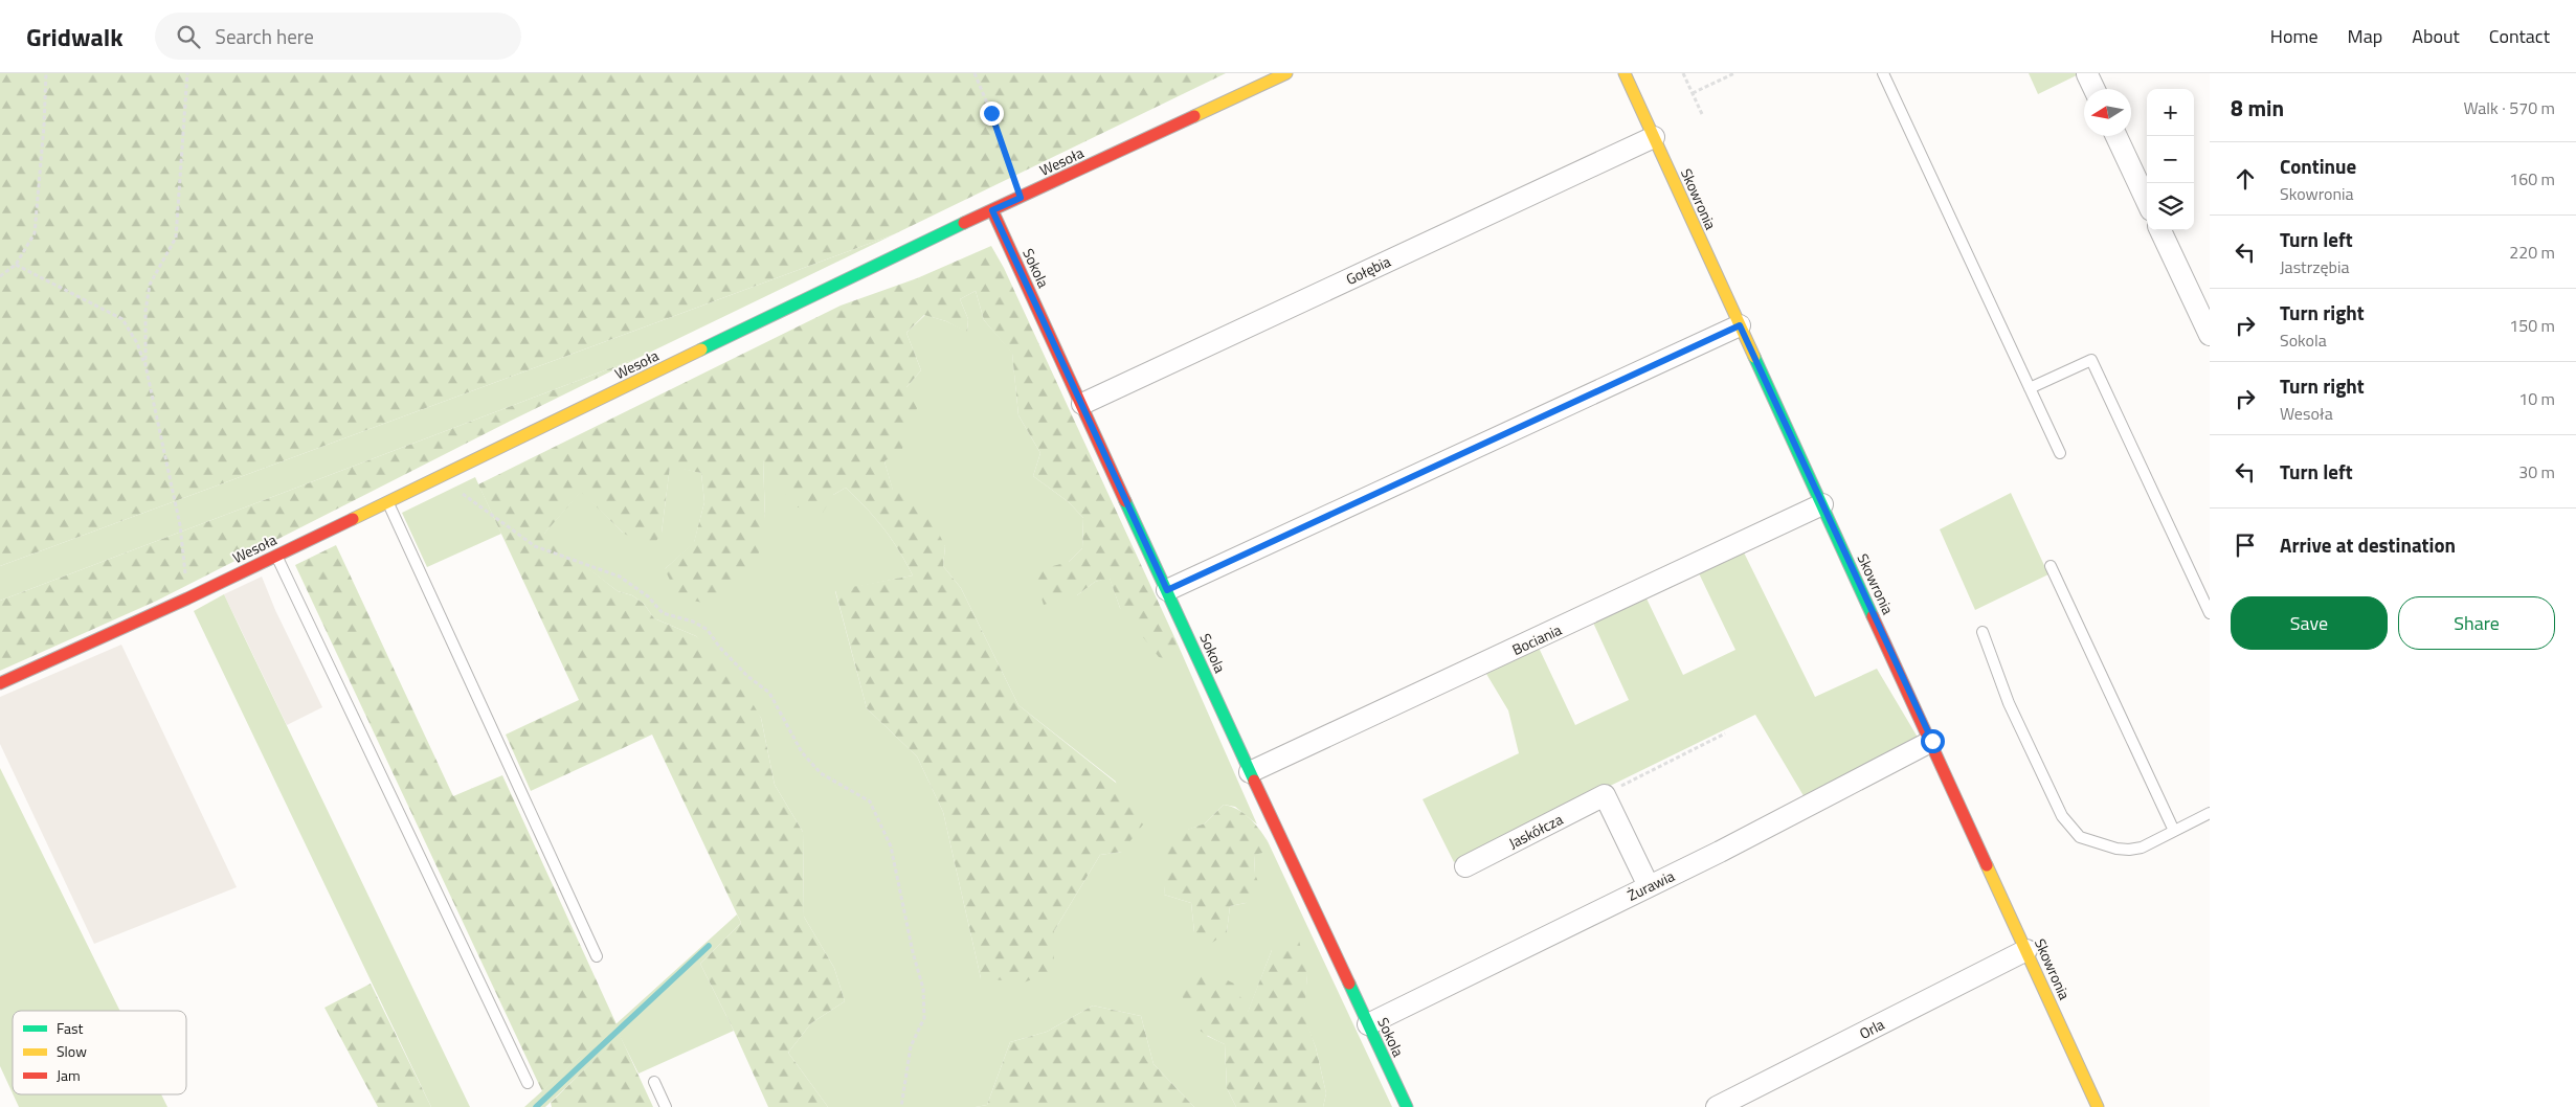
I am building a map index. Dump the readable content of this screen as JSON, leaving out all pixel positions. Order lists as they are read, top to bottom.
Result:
{
  "streets": {
    "street": [
      "Wesoła",
      "Skowronia",
      "Sokola",
      "Gołębia",
      "Bociania",
      "Jaskółcza",
      "Żurawia",
      "Orla"
    ]
  },
  "crossings": [
    ["Wesoła", "Sokola"],
    ["Skowronia", "Gołębia"],
    ["Skowronia", "Bociania"],
    ["Skowronia", "Żurawia"],
    ["Skowronia", "Orla"],
    ["Sokola", "Gołębia"],
    ["Sokola", "Bociania"],
    ["Sokola", "Żurawia"]
  ],
  "legend": ["Fast", "Slow", "Jam"],
  "north": "left",
  "page": {
    "header": "Gridwalk",
    "search": "Search here",
    "nav": [
      "Home",
      "Map",
      "About",
      "Contact"
    ],
    "heading": ["8 min", "Walk · 570 m"],
    "map_buttons": ["+", "−"],
    "list": [
      ["Continue", "Skowronia", "160 m"],
      ["Turn left", "Jastrzębia", "220 m"],
      ["Turn right", "Sokola", "150 m"],
      ["Turn right", "Wesoła", "10 m"],
      ["Turn left", "30 m"],
      "Arrive at destination"
    ],
    "buttons": ["Save", "Share"]
  }
}
